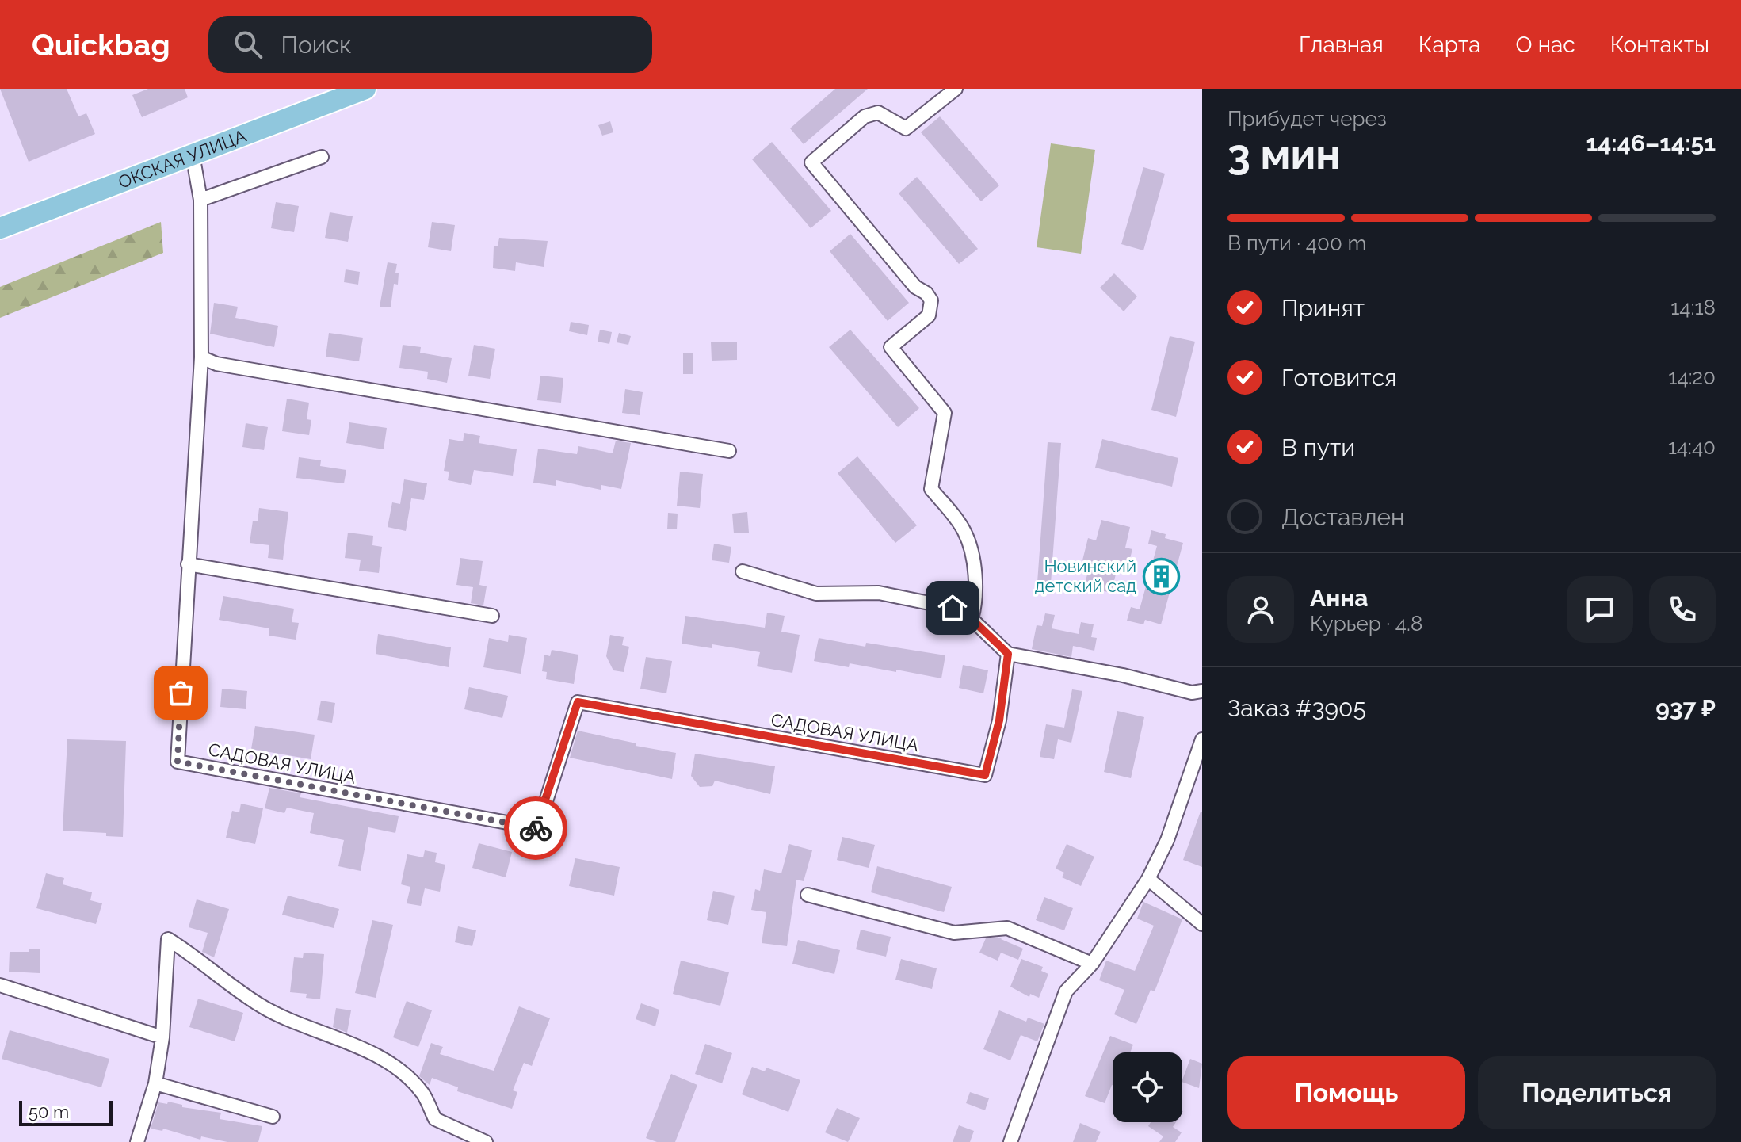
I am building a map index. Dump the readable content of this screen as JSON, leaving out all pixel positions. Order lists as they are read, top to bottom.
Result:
{
  "streets": {
    "main road": ["ОКСКАЯ УЛИЦА"],
    "street": ["САДОВАЯ УЛИЦА"]
  },
  "crossings": [
    ["ОКСКАЯ УЛИЦА", "САДОВАЯ УЛИЦА"]
  ],
  "places": {
    "building": ["Новинский детский сад"]
  },
  "scale_bar": "50 m",
  "page": {
    "header": "Quickbag",
    "search": "Поиск",
    "nav": [
      "Главная",
      "Карта",
      "О нас",
      "Контакты"
    ],
    "heading": ["3 мин", "Прибудет через", "14:46–14:51"],
    "panel": [
      "Анна",
      "Курьер · 4.8",
      "Заказ #3905",
      "937 ₽"
    ],
    "bar": "В пути · 400 m",
    "list": [
      ["Принят", "14:18"],
      ["Готовится", "14:20"],
      ["В пути", "14:40"],
      "Доставлен"
    ],
    "buttons": ["Помощь", "Поделиться"],
    "scale": "50 m"
  }
}
